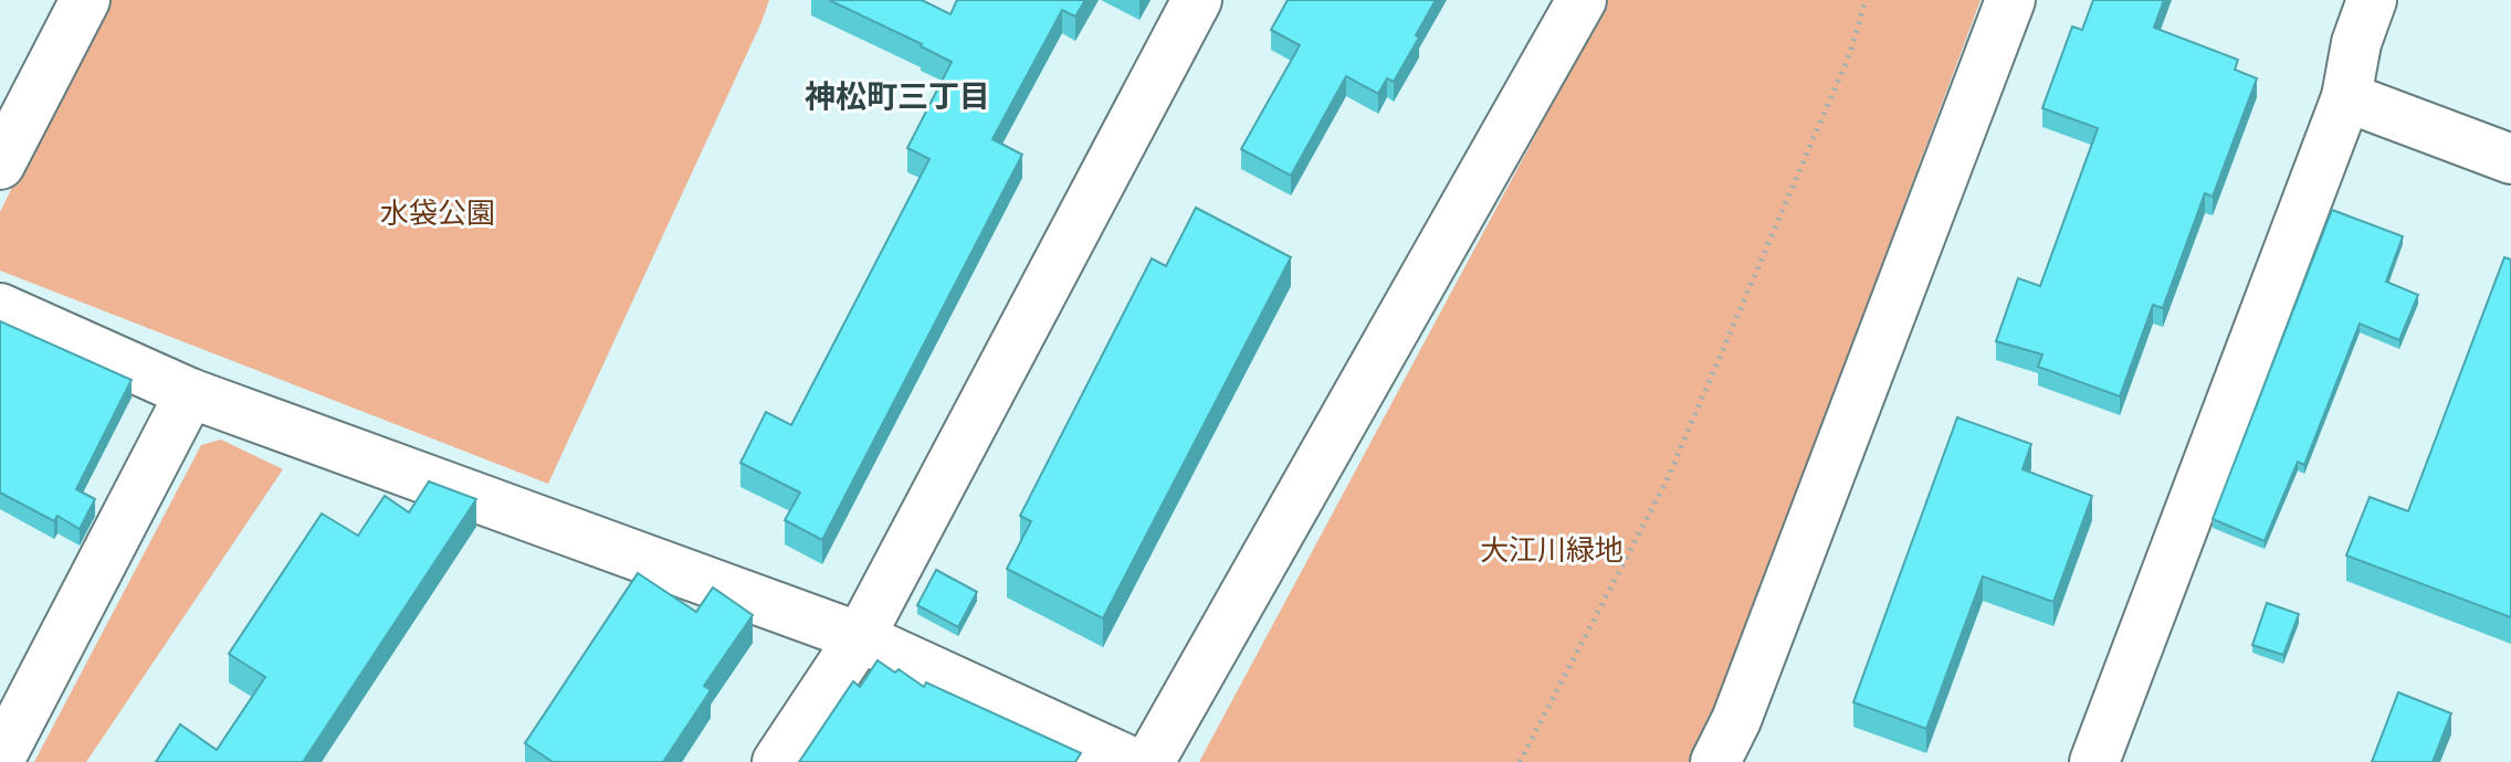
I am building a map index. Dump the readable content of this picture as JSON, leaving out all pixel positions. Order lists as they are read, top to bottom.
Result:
{
  "districts": ["神松町三丁目"],
  "parks": ["水袋公園", "大江川緑地"]
}
